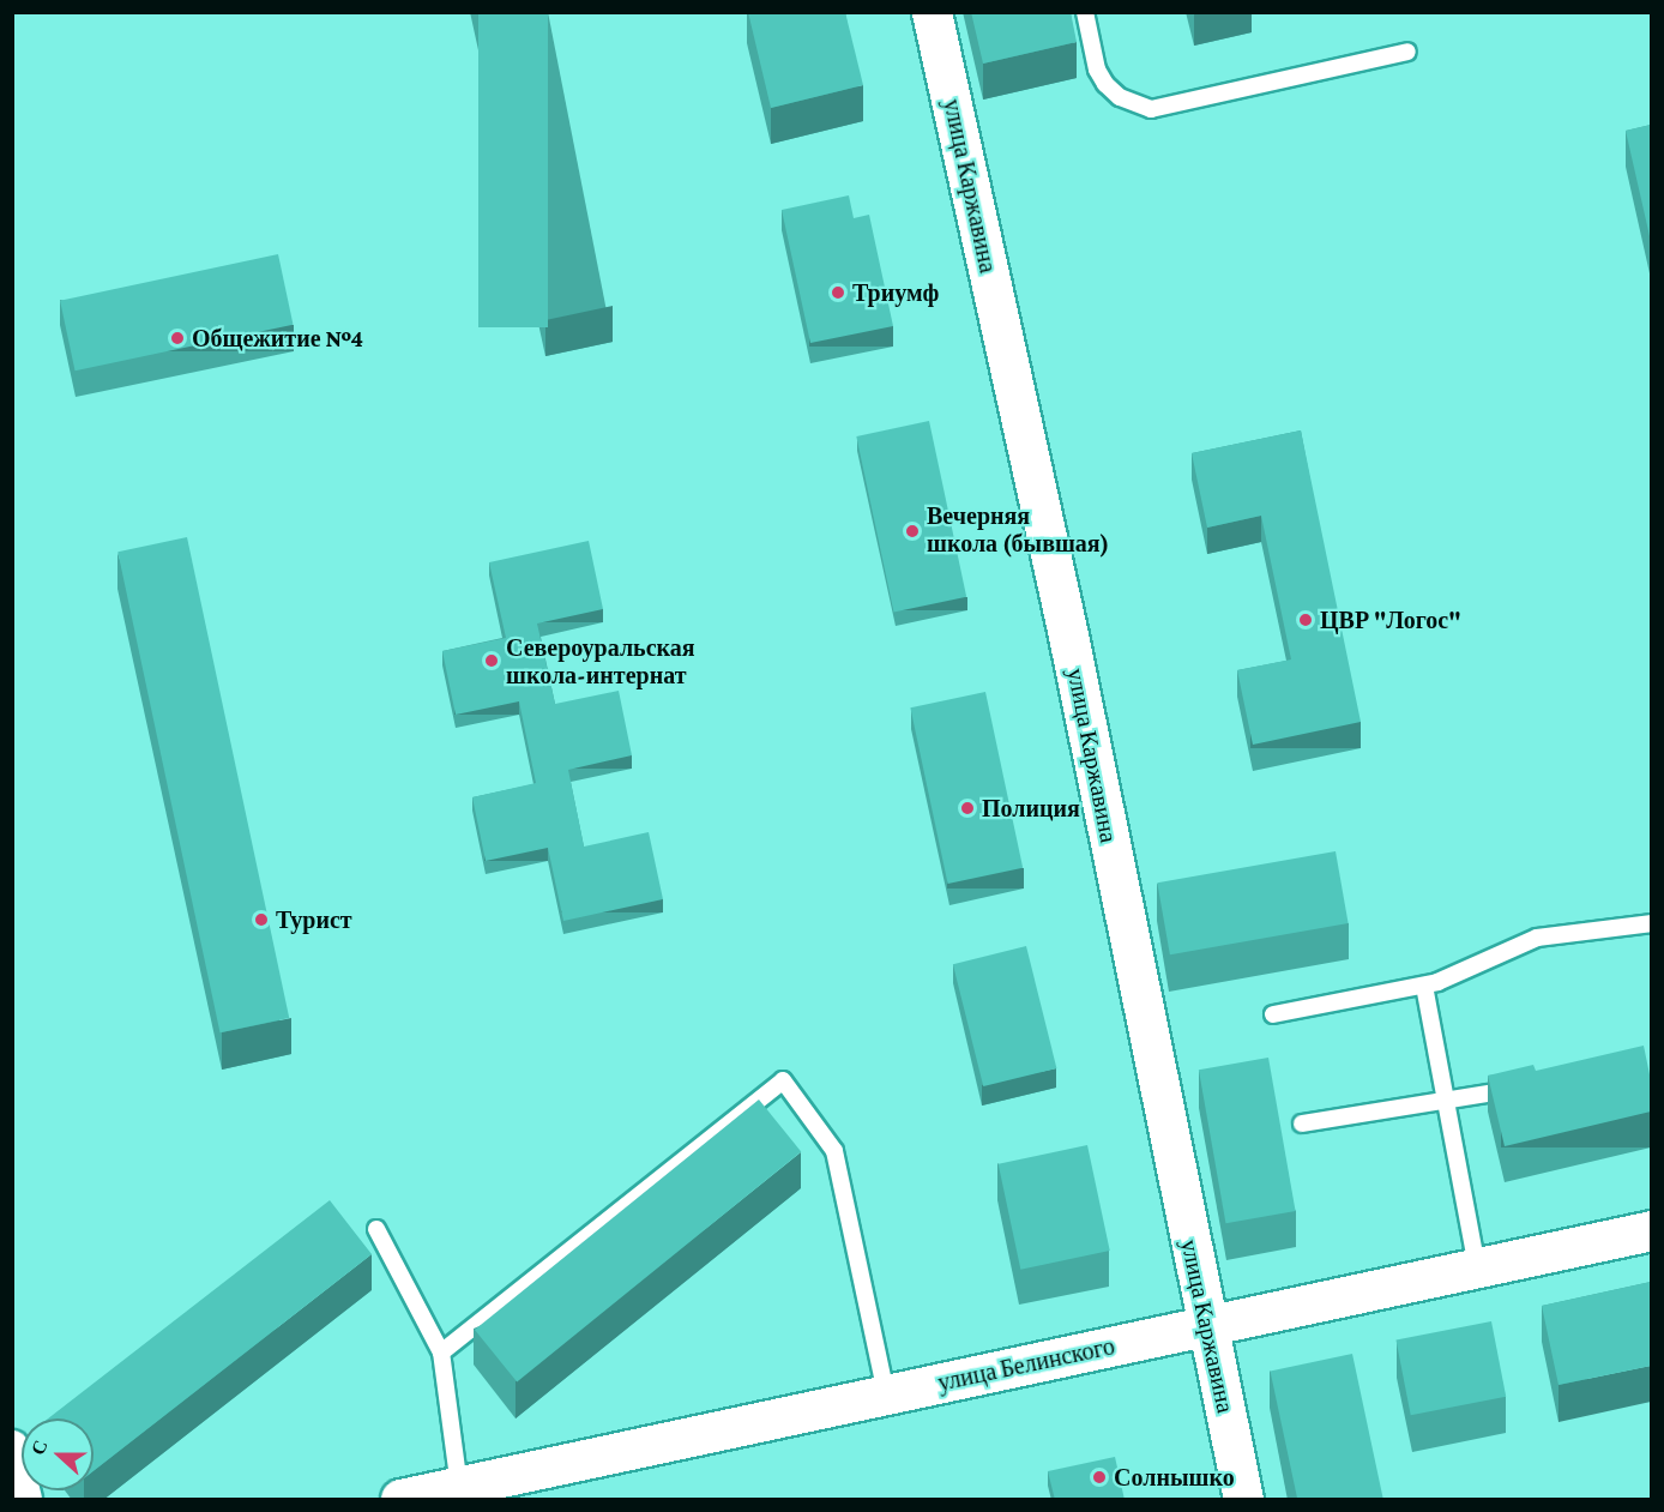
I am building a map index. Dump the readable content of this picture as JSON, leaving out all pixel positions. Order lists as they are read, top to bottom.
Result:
{
  "streets": {
    "street": ["улица Каржавина", "улица Белинского"]
  },
  "crossings": [
    ["улица Каржавина", "улица Белинского"]
  ],
  "places": [
    "Триумф",
    "Общежитие №4",
    "Вечерняя школа (бывшая)",
    "ЦВР \"Логос\"",
    "Североуральская школа-интернат",
    "Полиция",
    "Турист",
    "Солнышко"
  ],
  "north": "left"
}
